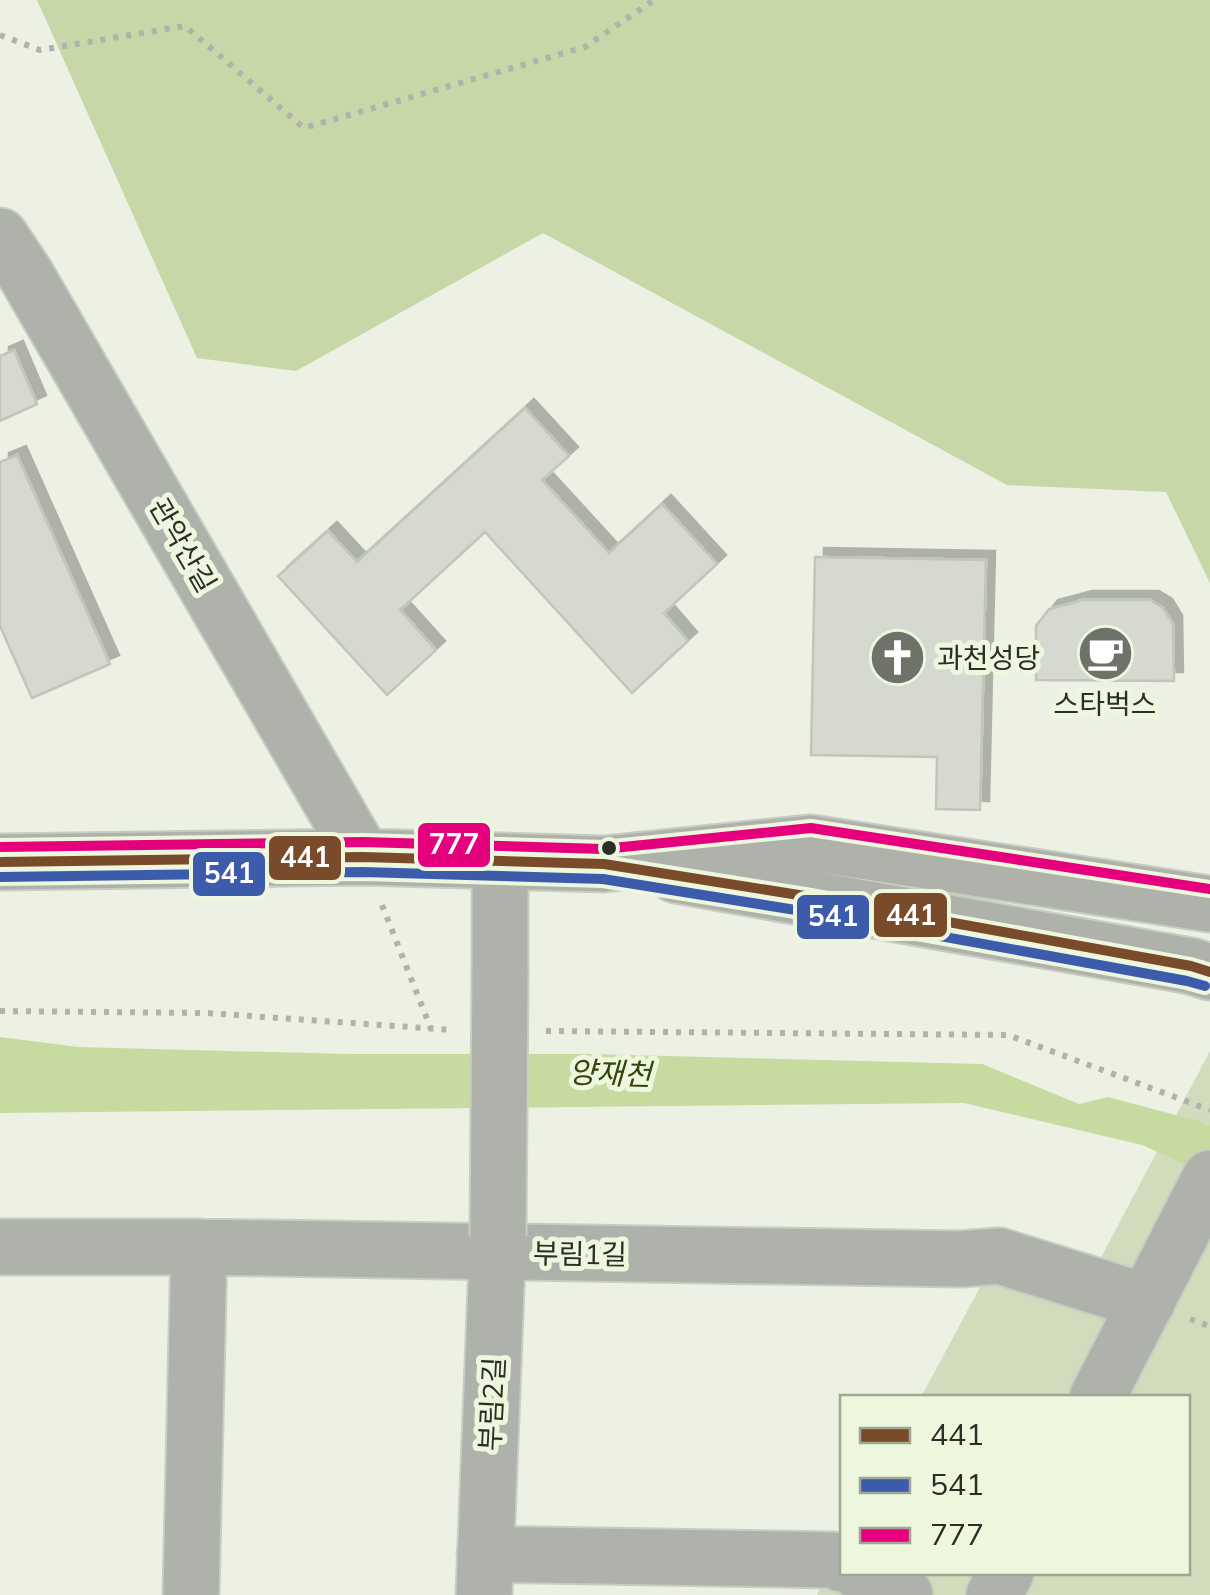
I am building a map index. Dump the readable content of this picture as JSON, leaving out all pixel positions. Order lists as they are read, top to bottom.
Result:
{
  "streets": {
    "street": ["관악산길", "부림1길", "부림2길"]
  },
  "crossings": [
    ["부림1길", "부림2길"]
  ],
  "water": ["양재천"],
  "places": {
    "cafe": ["스타벅스"],
    "church": ["과천성당"]
  },
  "lines": ["transit line 777", "transit line 441", "transit line 541"],
  "legend": ["441", "541", "777"]
}
